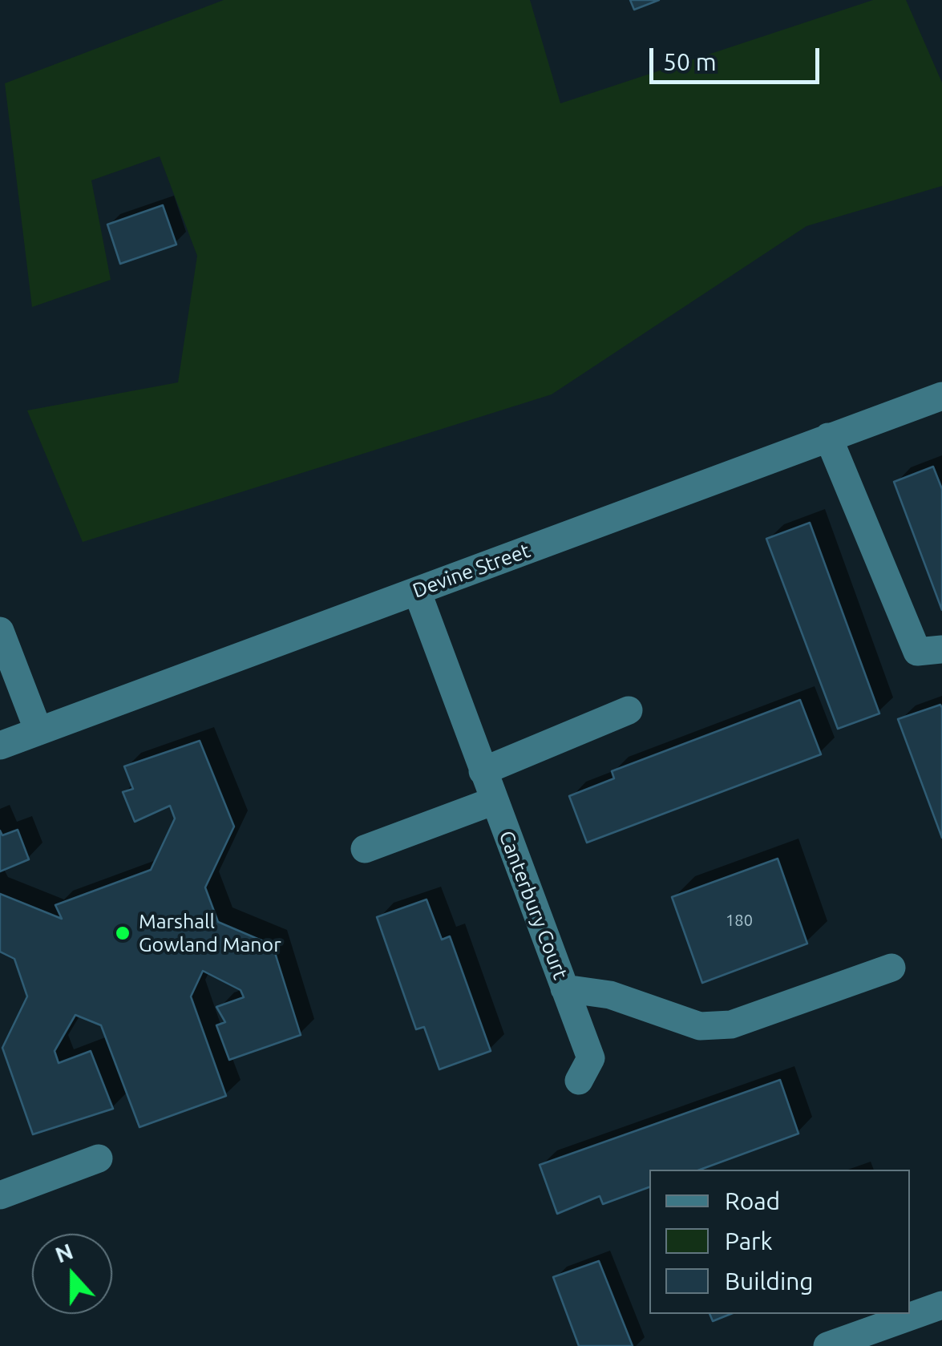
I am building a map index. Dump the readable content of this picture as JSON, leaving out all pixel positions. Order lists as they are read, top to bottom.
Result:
{
  "streets": {
    "street": ["Devine Street", "Canterbury Court"]
  },
  "crossings": [
    ["Devine Street", "Canterbury Court"]
  ],
  "places": ["Marshall Gowland Manor"],
  "house_numbers": ["180"],
  "legend": ["Road", "Park", "Building"],
  "scale_bar": "50 m",
  "north": "top"
}
